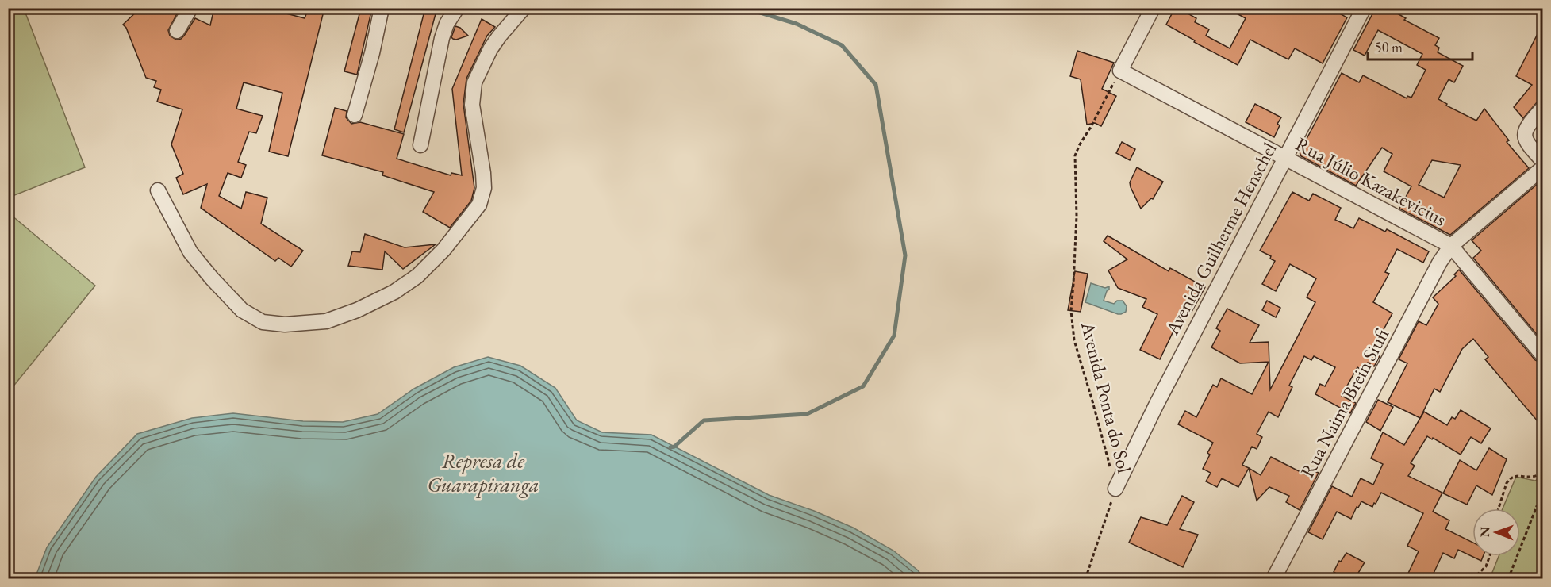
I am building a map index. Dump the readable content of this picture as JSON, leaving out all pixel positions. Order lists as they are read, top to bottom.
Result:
{
  "streets": {
    "street": ["Rua Júlio Kazakevicius", "Avenida Guilherme Henschel", "Rua Naima Brein Siufi"],
    "path": ["Avenida Ponta do Sol"]
  },
  "crossings": [
    ["Rua Júlio Kazakevicius", "Avenida Guilherme Henschel"],
    ["Rua Júlio Kazakevicius", "Avenida Ponta do Sol"],
    ["Rua Júlio Kazakevicius", "Rua Naima Brein Siufi"],
    ["Avenida Guilherme Henschel", "Avenida Ponta do Sol"]
  ],
  "water": ["Represa de Guarapiranga"],
  "scale_bar": "50 m",
  "north": "left"
}
